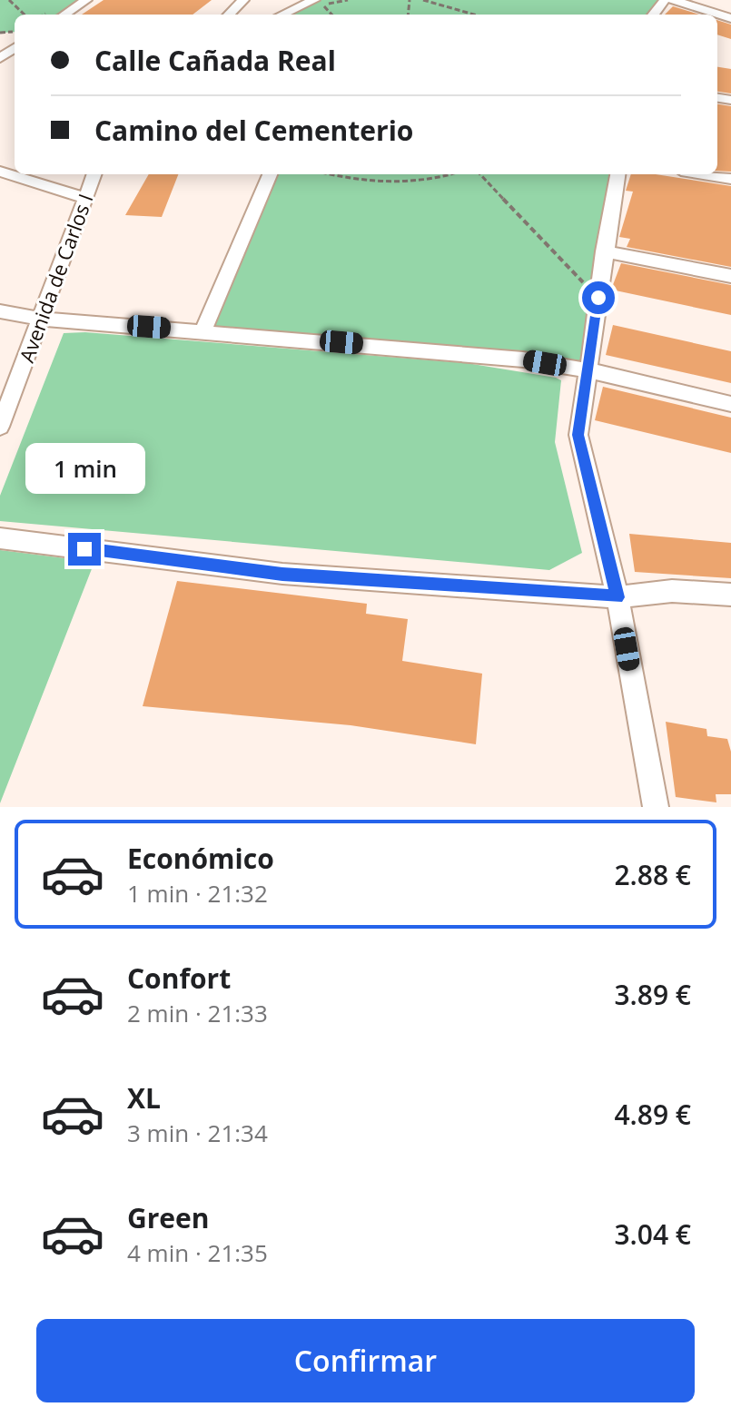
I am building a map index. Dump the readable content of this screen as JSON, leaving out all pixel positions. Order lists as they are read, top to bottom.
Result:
{
  "streets": {
    "street": ["Avenida de Carlos I"]
  },
  "page": {
    "banner": ["Calle Cañada Real", "Camino del Cementerio"],
    "bubble": "1 min",
    "list": [
      {
        "name": "Económico",
        "note": "1 min · 21:32",
        "value": "2.88 €"
      },
      {
        "name": "Confort",
        "note": "2 min · 21:33",
        "value": "3.89 €"
      },
      {
        "name": "XL",
        "note": "3 min · 21:34",
        "value": "4.89 €"
      },
      {
        "name": "Green",
        "note": "4 min · 21:35",
        "value": "3.04 €"
      }
    ],
    "buttons": "Confirmar"
  }
}
